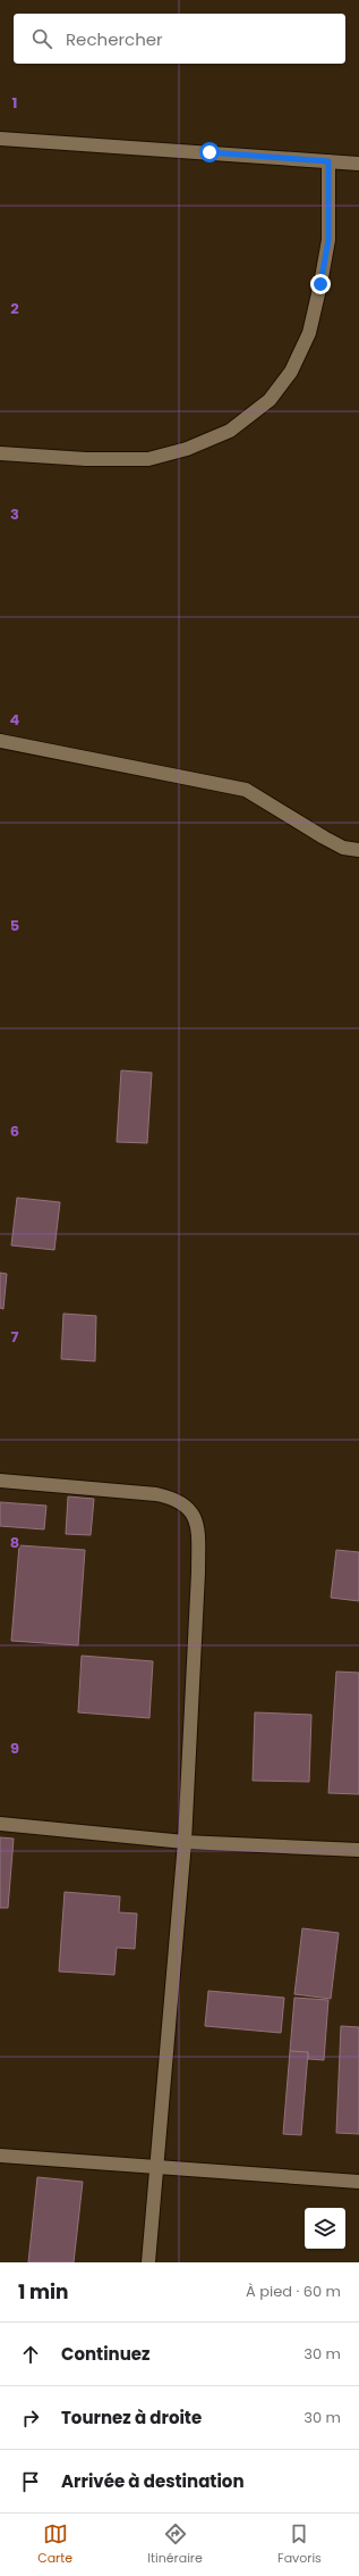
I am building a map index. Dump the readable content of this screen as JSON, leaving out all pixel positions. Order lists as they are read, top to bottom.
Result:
{
  "page": {
    "search": "Rechercher",
    "heading": ["1 min", "À pied · 60 m"],
    "list": [
      ["Continuez", "30 m"],
      ["Tournez à droite", "30 m"],
      "Arrivée à destination"
    ],
    "nav": ["Carte", "Itinéraire", "Favoris"]
  },
  "grid": {
    "rows": [
      "1",
      "2",
      "3",
      "4",
      "5",
      "6",
      "7",
      "8",
      "9"
    ]
  }
}
